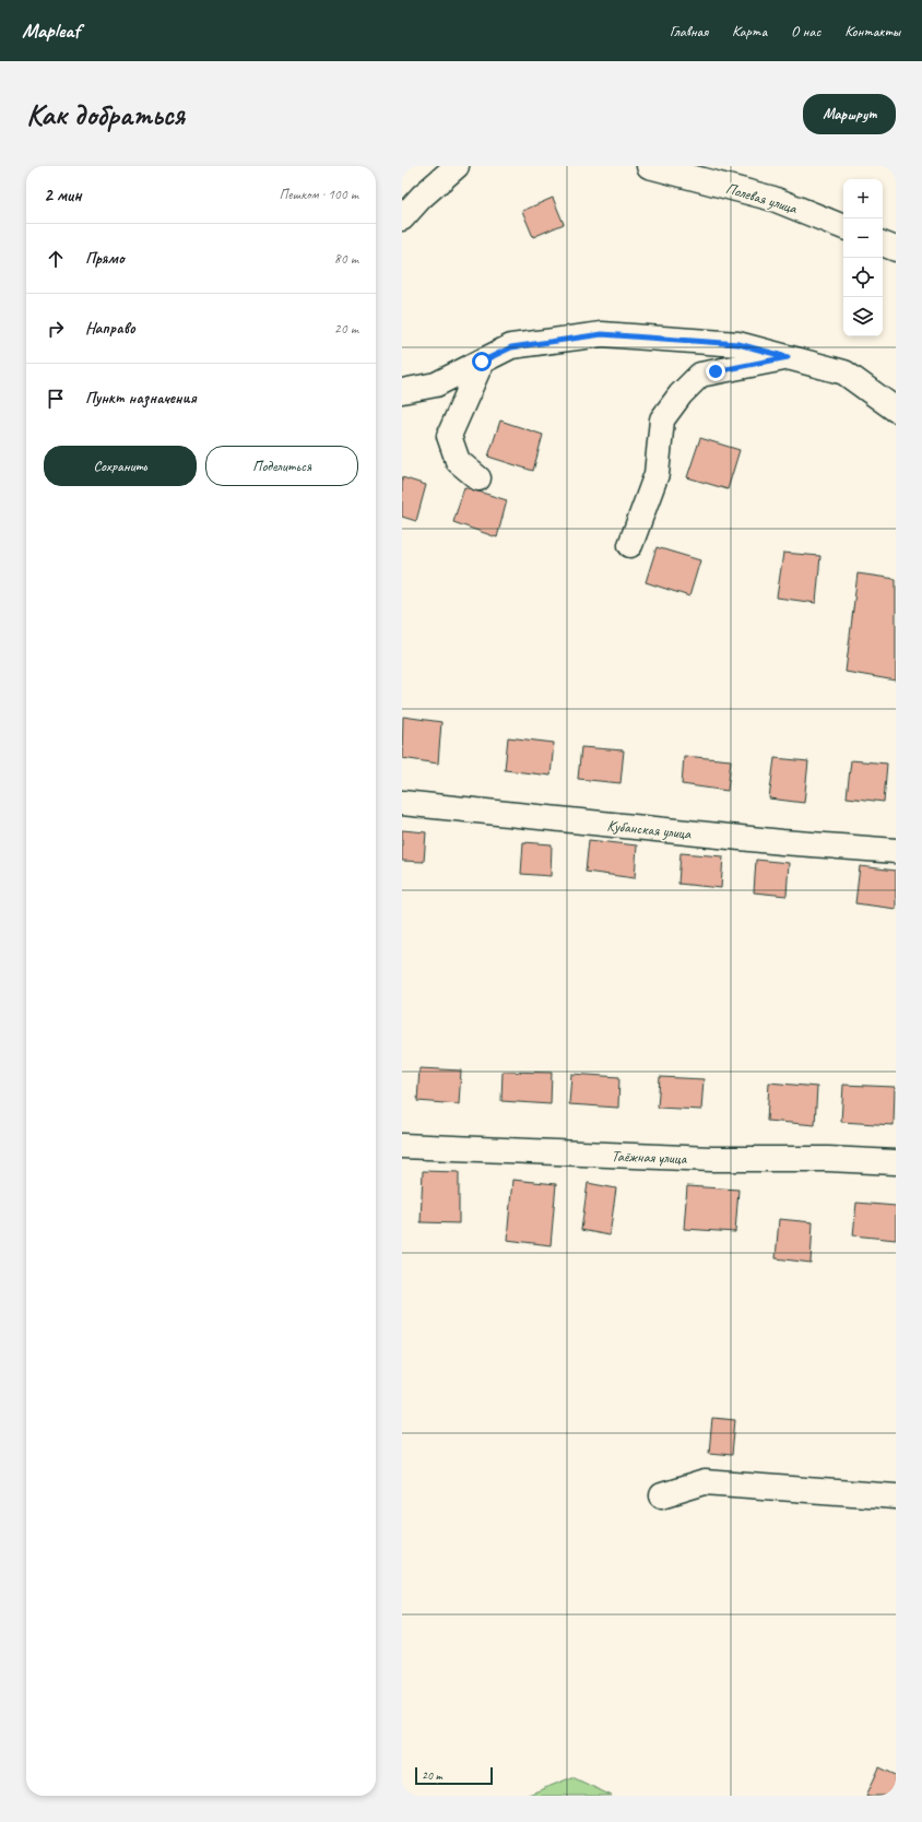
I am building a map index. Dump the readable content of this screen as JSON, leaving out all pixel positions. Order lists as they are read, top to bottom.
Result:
{
  "streets": {
    "street": ["Полевая улица", "Кубанская улица", "Таёжная улица"]
  },
  "scale_bar": "20 m",
  "page": {
    "header": "Mapleaf",
    "nav": [
      "Главная",
      "Карта",
      "О нас",
      "Контакты"
    ],
    "buttons": [
      "Маршрут",
      ["Сохранить", "Поделиться"]
    ],
    "title": "Как добраться",
    "heading": ["2 мин", "Пешком · 100 m"],
    "map_buttons": ["+", "−"],
    "list": [
      ["Прямо", "80 m"],
      ["Направо", "20 m"],
      "Пункт назначения"
    ],
    "scale": "20 m"
  }
}
